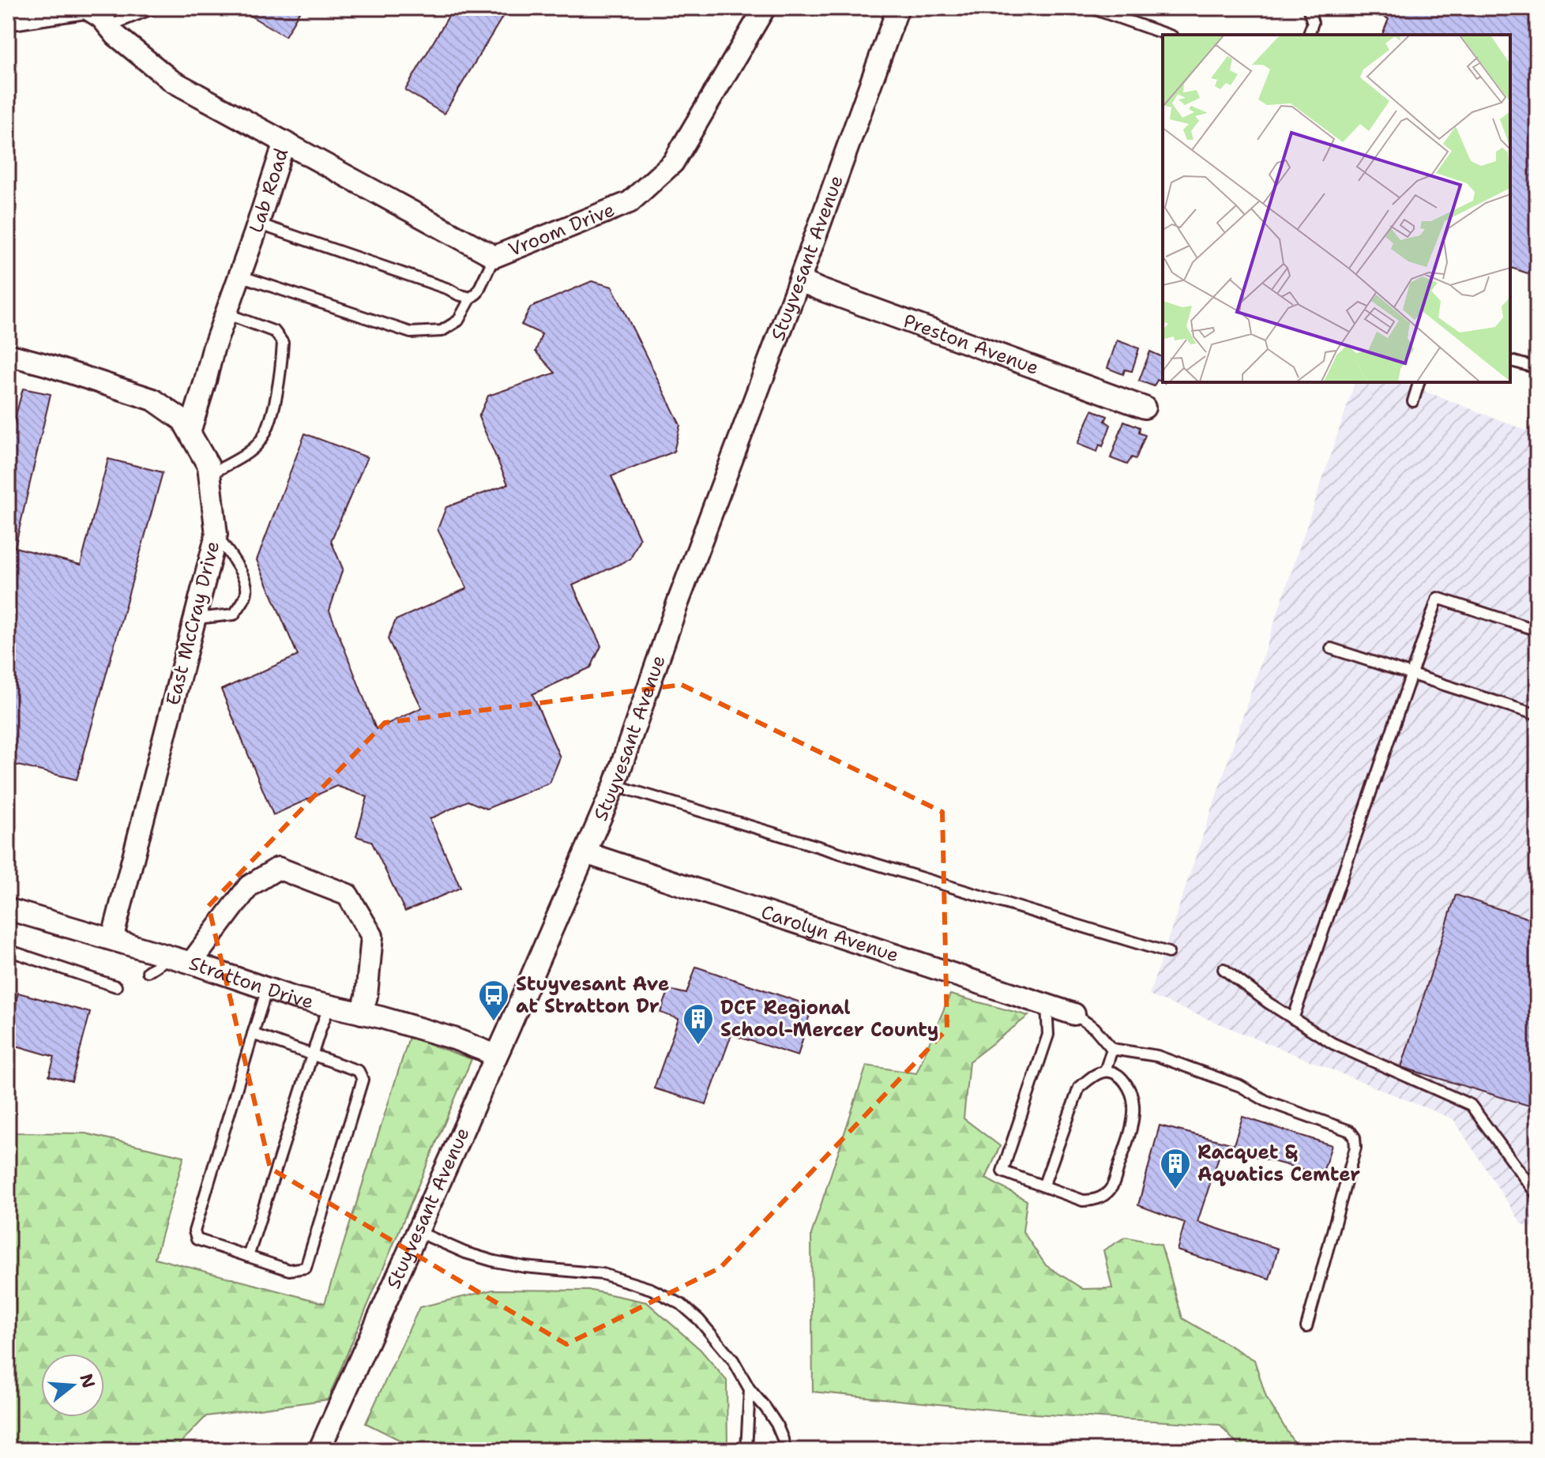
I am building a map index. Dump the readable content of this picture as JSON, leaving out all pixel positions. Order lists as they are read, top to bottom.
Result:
{
  "streets": {
    "street": [
      "Lab Road",
      "Vroom Drive",
      "Stuyvesant Avenue",
      "Preston Avenue",
      "East McCray Drive",
      "Carolyn Avenue",
      "Stratton Drive"
    ]
  },
  "crossings": [
    ["Lab Road", "Vroom Drive"],
    ["Lab Road", "East McCray Drive"],
    ["Stuyvesant Avenue", "Preston Avenue"],
    ["Stuyvesant Avenue", "Carolyn Avenue"],
    ["Stuyvesant Avenue", "Stratton Drive"],
    ["East McCray Drive", "Stratton Drive"]
  ],
  "places": {
    "bus stop": ["Stuyvesant Ave at Stratton Dr"],
    "building": ["DCF Regional School-Mercer County", "Racquet & Aquatics Cemter"]
  },
  "north": "right"
}
